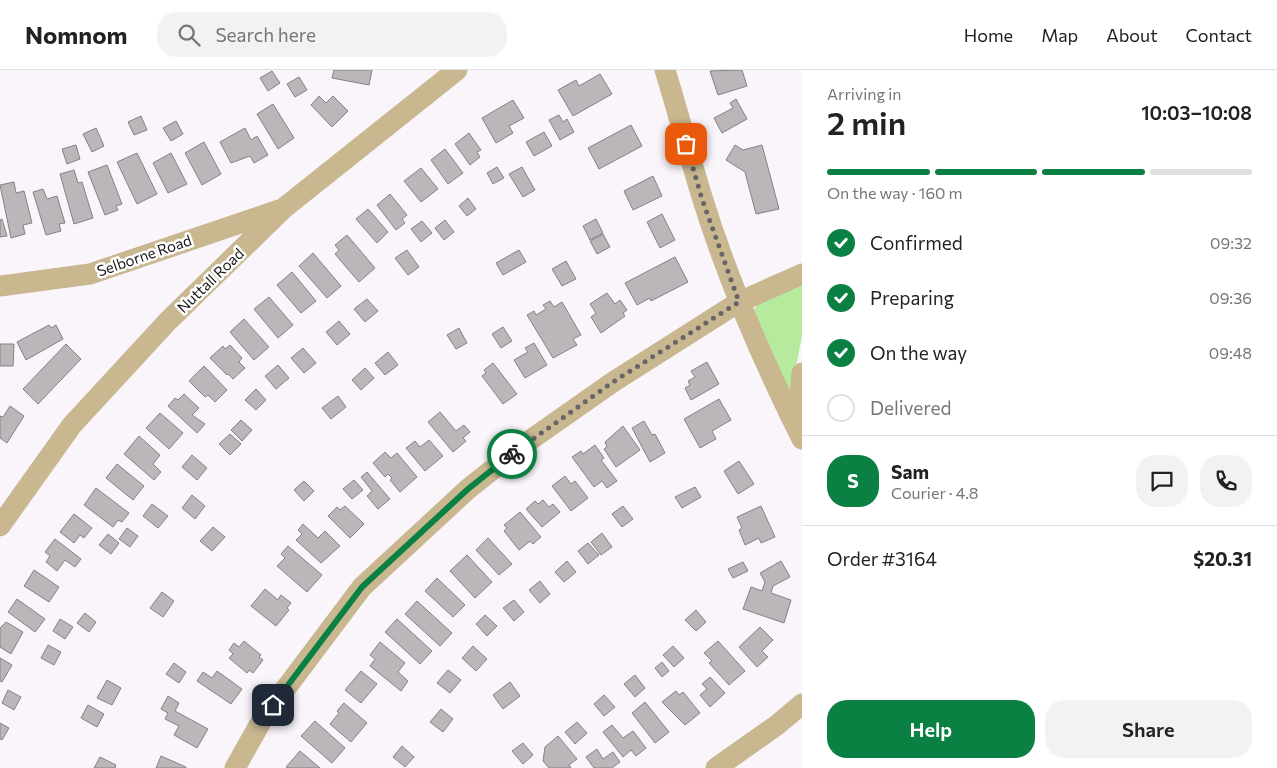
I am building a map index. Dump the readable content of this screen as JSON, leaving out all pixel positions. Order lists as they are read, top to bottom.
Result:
{
  "streets": {
    "street": ["Selborne Road", "Nuttall Road"]
  },
  "crossings": [
    ["Selborne Road", "Nuttall Road"]
  ],
  "page": {
    "header": "Nomnom",
    "search": "Search here",
    "nav": [
      "Home",
      "Map",
      "About",
      "Contact"
    ],
    "heading": ["2 min", "Arriving in", "10:03–10:08"],
    "panel": [
      "Sam",
      "Courier · 4.8",
      "Order #3164",
      "$20.31"
    ],
    "bar": "On the way · 160 m",
    "list": [
      ["Confirmed", "09:32"],
      ["Preparing", "09:36"],
      ["On the way", "09:48"],
      "Delivered"
    ],
    "round": "S",
    "buttons": ["Help", "Share"]
  }
}
